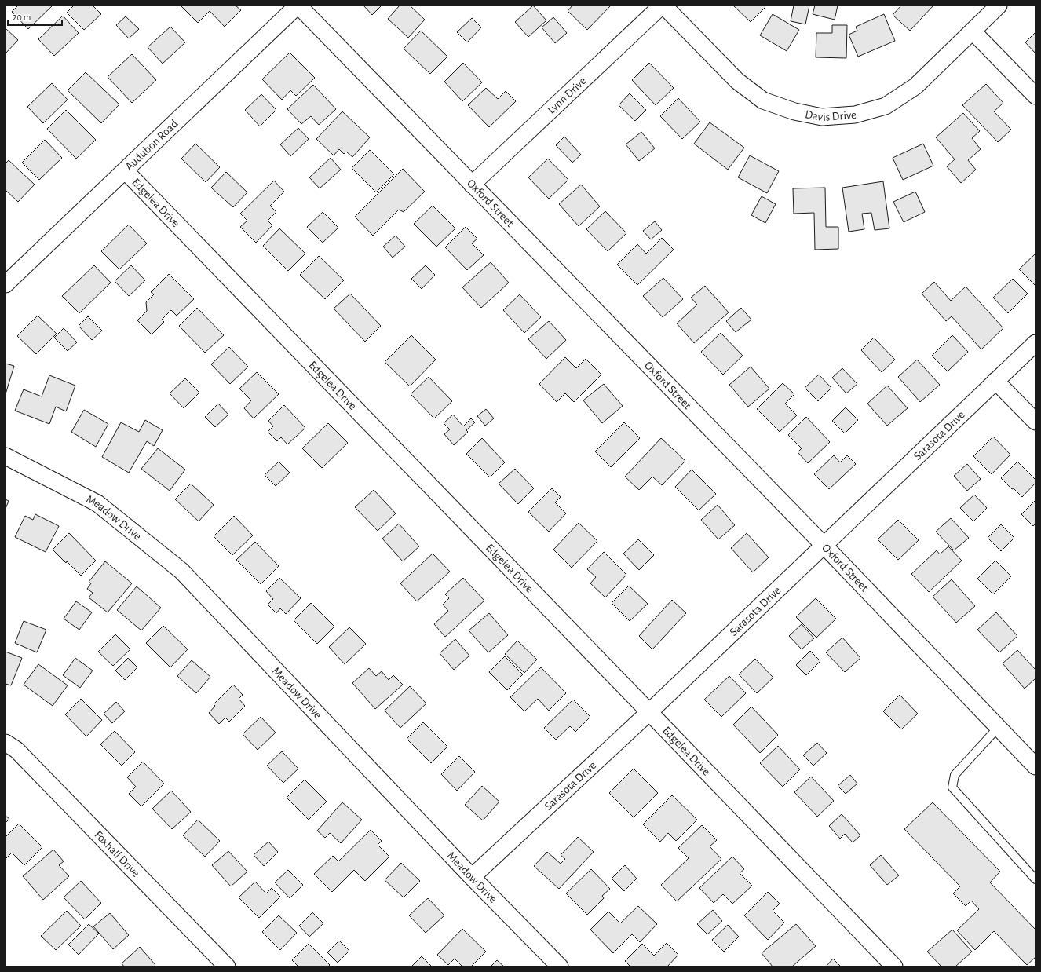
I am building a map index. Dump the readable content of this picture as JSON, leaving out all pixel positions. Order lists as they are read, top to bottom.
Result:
{
  "streets": {
    "street": [
      "Lynn Drive",
      "Davis Drive",
      "Audubon Road",
      "Edgelea Drive",
      "Oxford Street",
      "Sarasota Drive",
      "Meadow Drive",
      "Foxhall Drive"
    ]
  },
  "crossings": [
    ["Lynn Drive", "Davis Drive"],
    ["Lynn Drive", "Oxford Street"],
    ["Audubon Road", "Edgelea Drive"],
    ["Audubon Road", "Oxford Street"],
    ["Edgelea Drive", "Sarasota Drive"],
    ["Oxford Street", "Sarasota Drive"],
    ["Sarasota Drive", "Meadow Drive"]
  ],
  "scale_bar": "20 m"
}
